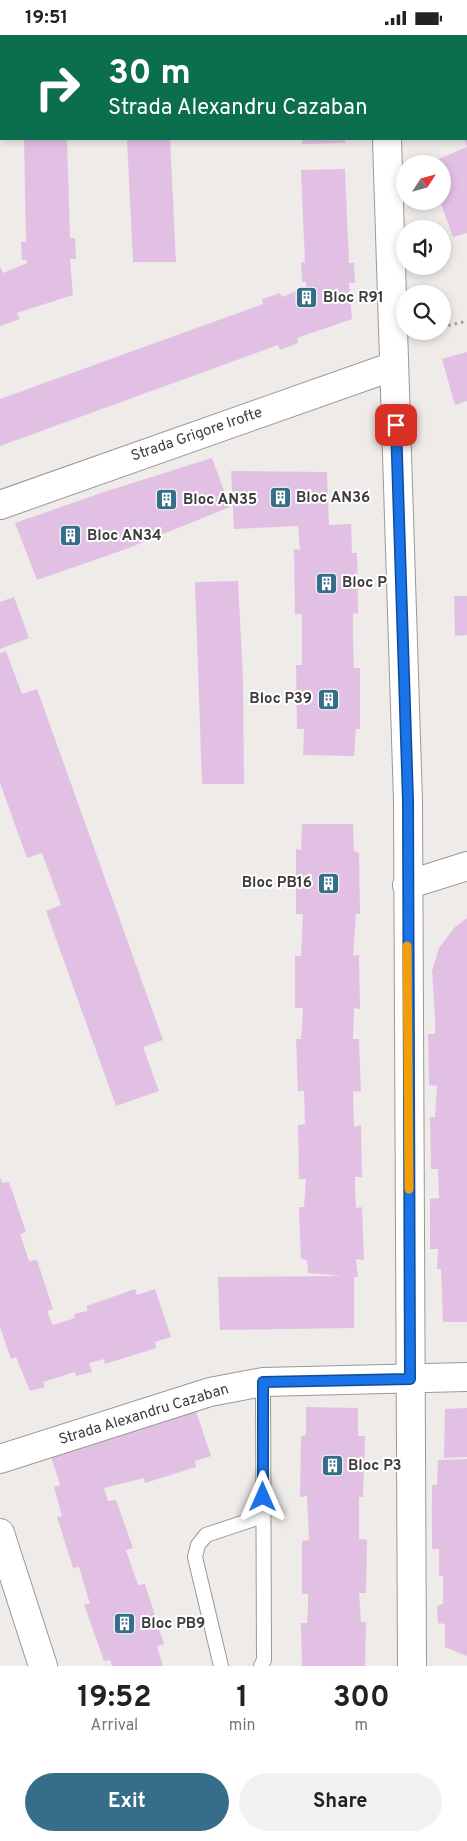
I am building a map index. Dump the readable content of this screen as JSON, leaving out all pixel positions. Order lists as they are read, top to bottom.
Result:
{
  "streets": {
    "street": ["Strada Grigore Irofte", "Strada Alexandru Cazaban"]
  },
  "places": {
    "building": [
      "Bloc R91",
      "Bloc AN36",
      "Bloc AN35",
      "Bloc AN34",
      "Bloc P",
      "Bloc P39",
      "Bloc PB16",
      "Bloc P3",
      "Bloc PB9"
    ]
  },
  "north": "top right",
  "page": {
    "status": "19:51",
    "turn": ["30 m", "Strada Alexandru Cazaban"],
    "eta": [
      "19:52",
      "Arrival",
      "1",
      "min",
      "300",
      "m"
    ],
    "buttons": ["Exit", "Share"]
  }
}
